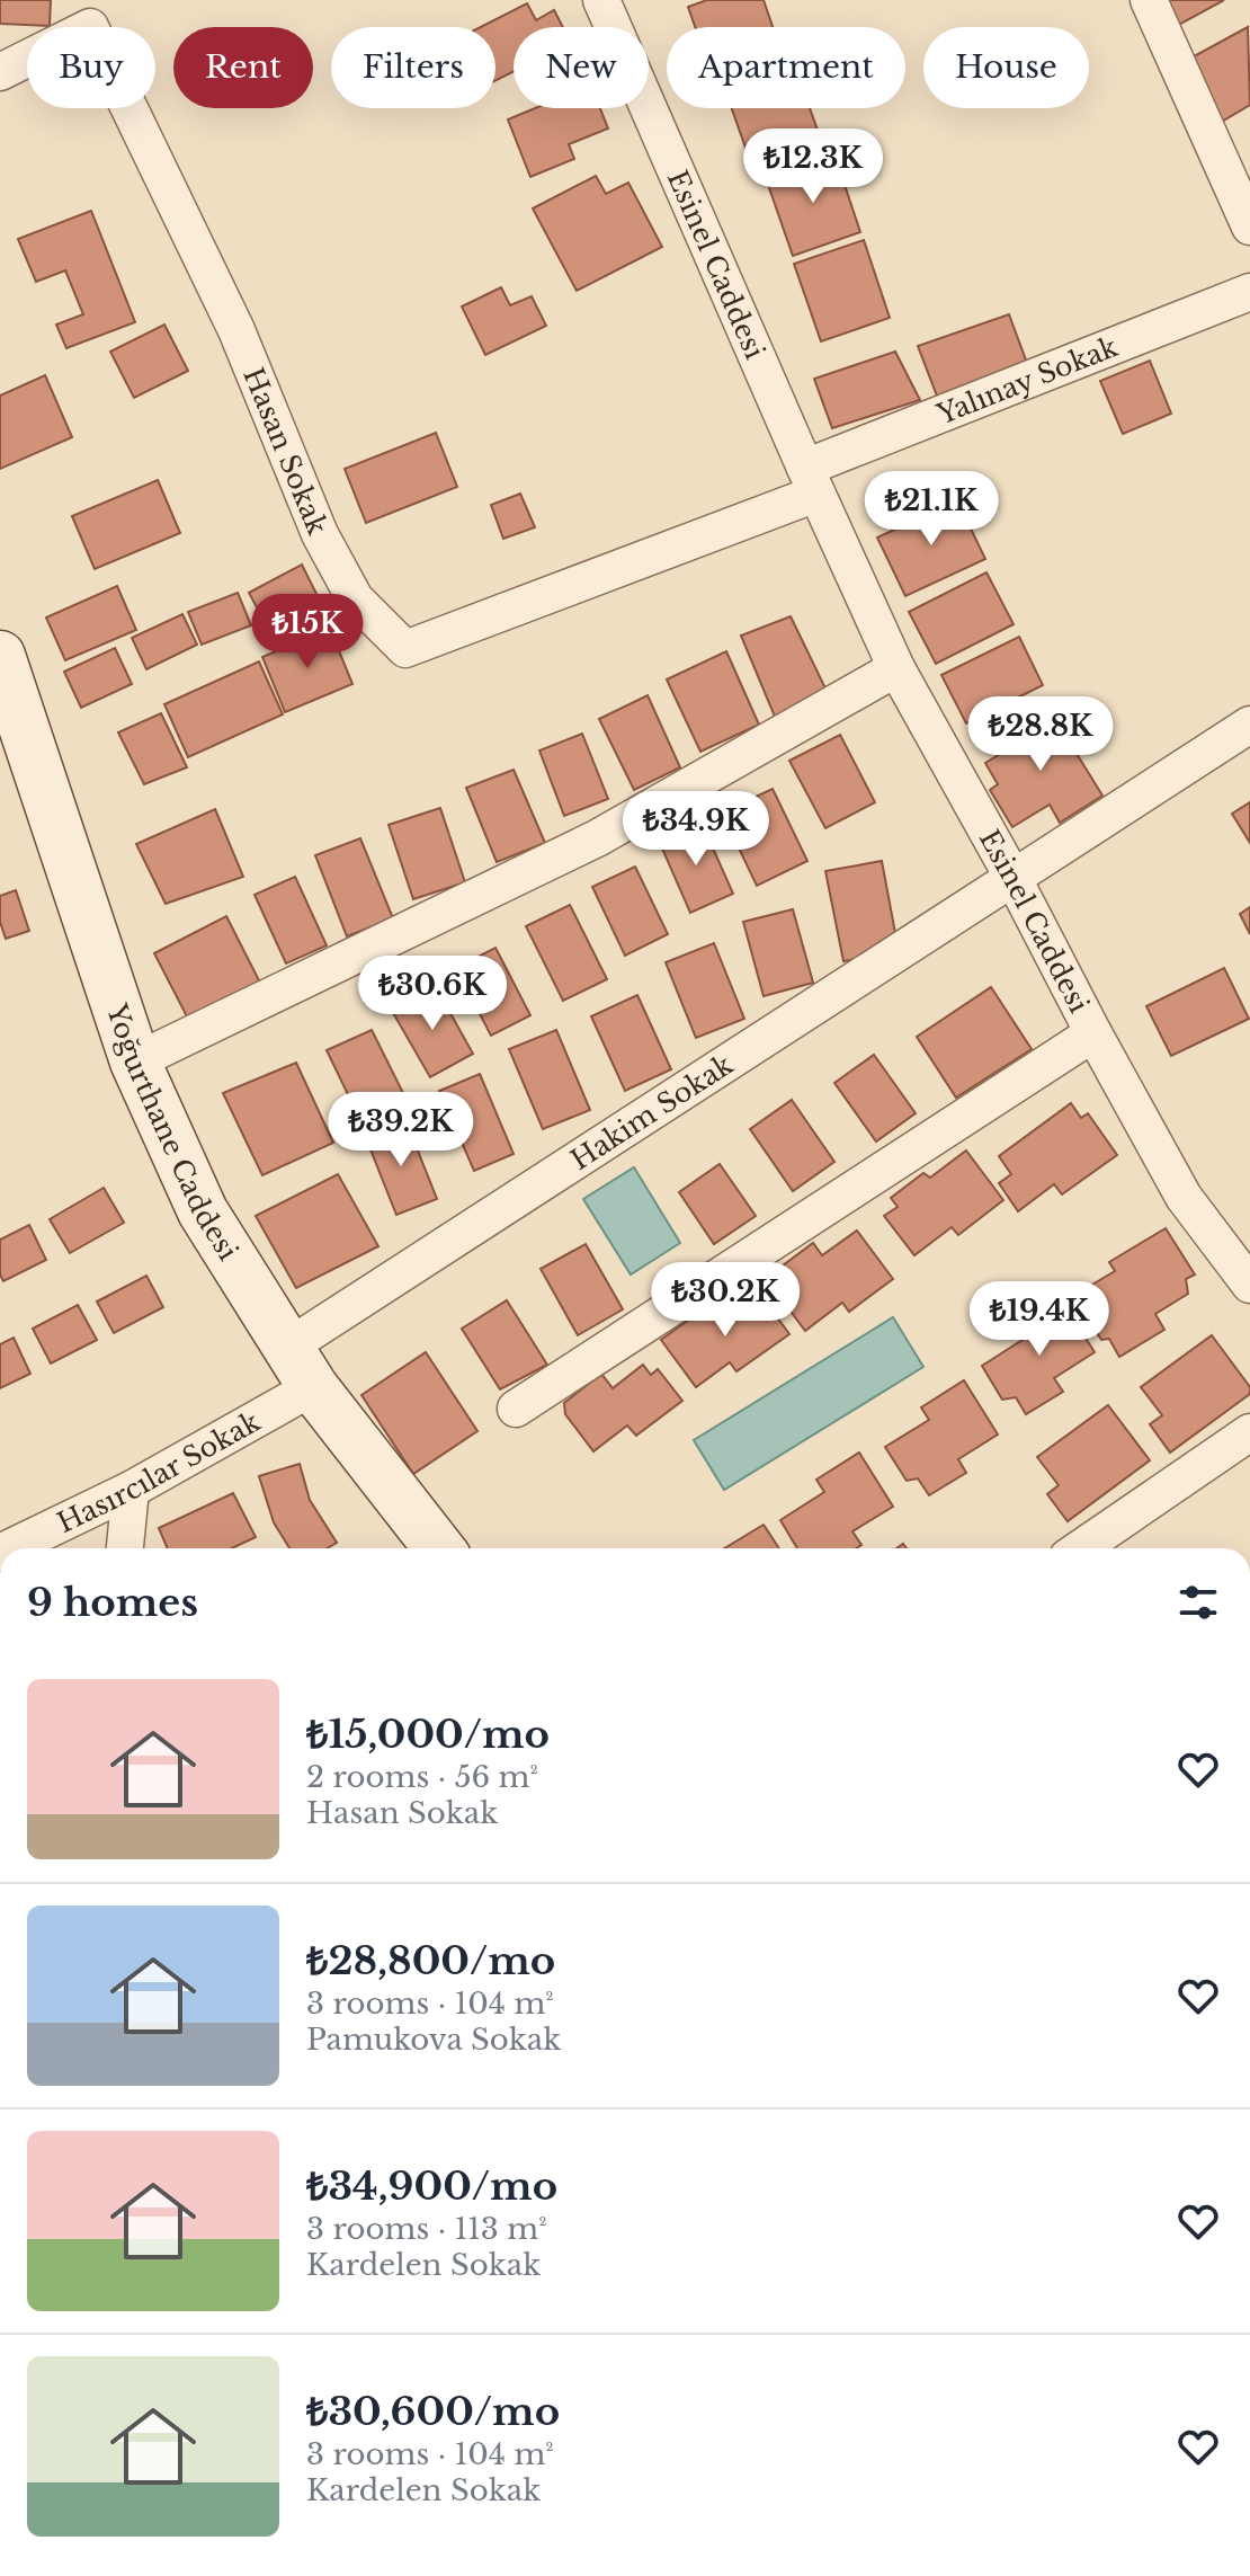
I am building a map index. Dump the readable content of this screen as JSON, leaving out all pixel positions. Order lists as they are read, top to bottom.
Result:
{
  "streets": {
    "main road": ["Yoğurthane Caddesi"],
    "street": [
      "Esinel Caddesi",
      "Yalınay Sokak",
      "Hasan Sokak",
      "Hakim Sokak",
      "Hasırcılar Sokak"
    ]
  },
  "crossings": [
    ["Esinel Caddesi", "Yalınay Sokak"],
    ["Esinel Caddesi", "Hasan Sokak"],
    ["Esinel Caddesi", "Hakim Sokak"],
    ["Yalınay Sokak", "Hasan Sokak"],
    ["Hakim Sokak", "Yoğurthane Caddesi"],
    ["Hakim Sokak", "Hasırcılar Sokak"],
    ["Yoğurthane Caddesi", "Hasırcılar Sokak"]
  ],
  "page": {
    "chip": [
      "Buy",
      "Rent",
      "Filters",
      "New",
      "Apartment",
      "House"
    ],
    "price": [
      "₺12.3K",
      "₺21.1K",
      "₺15K",
      "₺28.8K",
      "₺34.9K",
      "₺30.6K",
      "₺39.2K",
      "₺30.2K",
      "₺19.4K"
    ],
    "heading": "9 homes",
    "list": [
      {
        "name": "₺15,000/mo",
        "note": "2 rooms · 56 m² · Hasan Sokak"
      },
      {
        "name": "₺28,800/mo",
        "note": "3 rooms · 104 m² · Pamukova Sokak"
      },
      {
        "name": "₺34,900/mo",
        "note": "3 rooms · 113 m² · Kardelen Sokak"
      },
      {
        "name": "₺30,600/mo",
        "note": "3 rooms · 104 m² · Kardelen Sokak"
      }
    ]
  }
}
